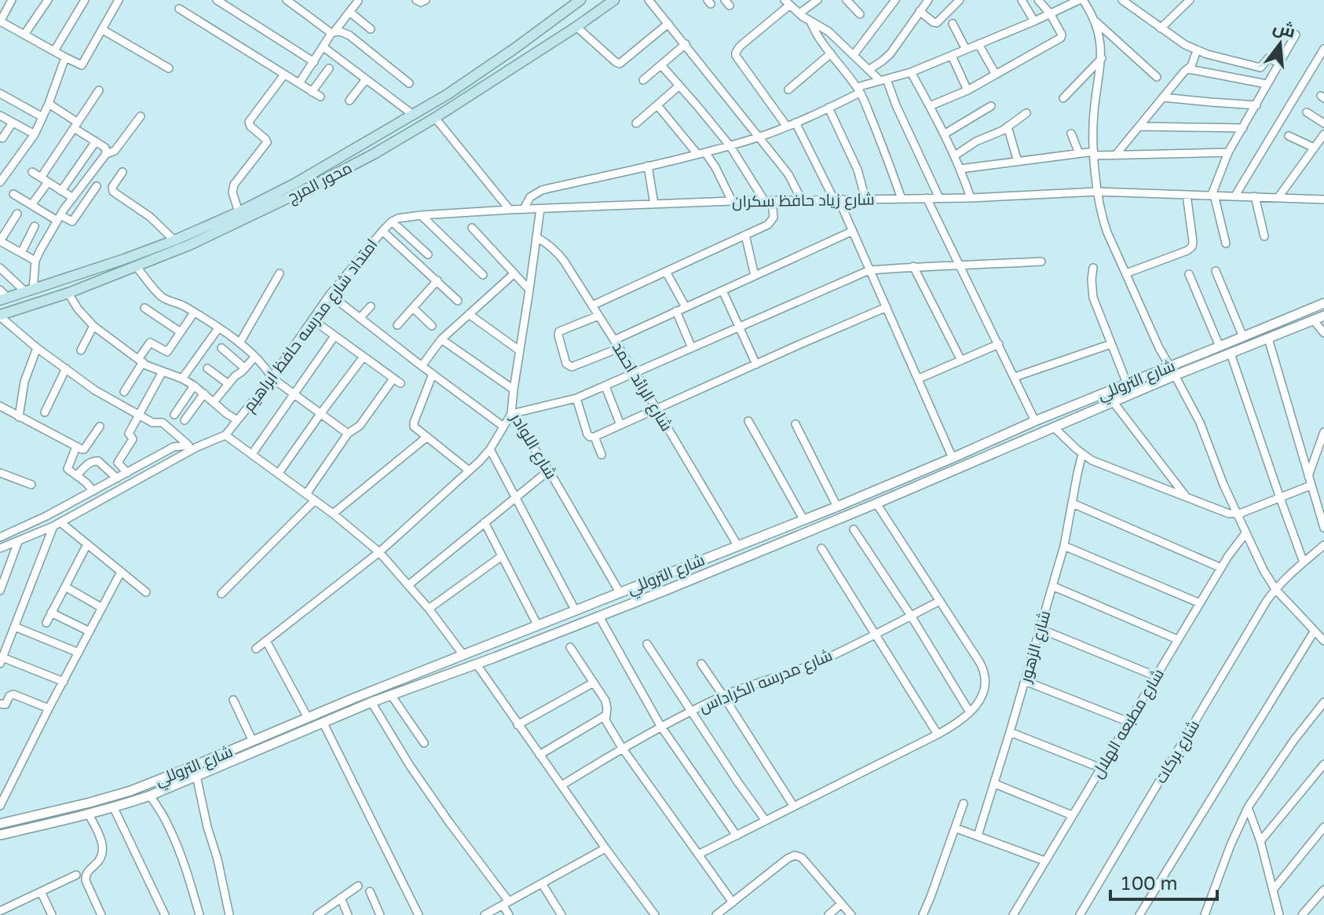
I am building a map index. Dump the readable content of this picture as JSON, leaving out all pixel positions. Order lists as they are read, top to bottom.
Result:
{
  "streets": {
    "main road": ["محور المرج"],
    "street": [
      "شارع زياد حافظ سكران",
      "امتداد شارع مدرسه حافظ ابراهيم",
      "شارع التروللي",
      "شارع الرائد احمد",
      "شارع اللوادر",
      "شارع الزهور",
      "شارع مدرسه الكراداس",
      "شارع مطبعه الهلال",
      "شارع بركات"
    ]
  },
  "crossings": [
    ["شارع زياد حافظ سكران", "شارع اللوادر"],
    ["شارع التروللي", "شارع الرائد احمد"],
    ["شارع التروللي", "شارع اللوادر"],
    ["شارع الرائد احمد", "شارع اللوادر"]
  ],
  "scale_bar": "100 m",
  "north": "top"
}
